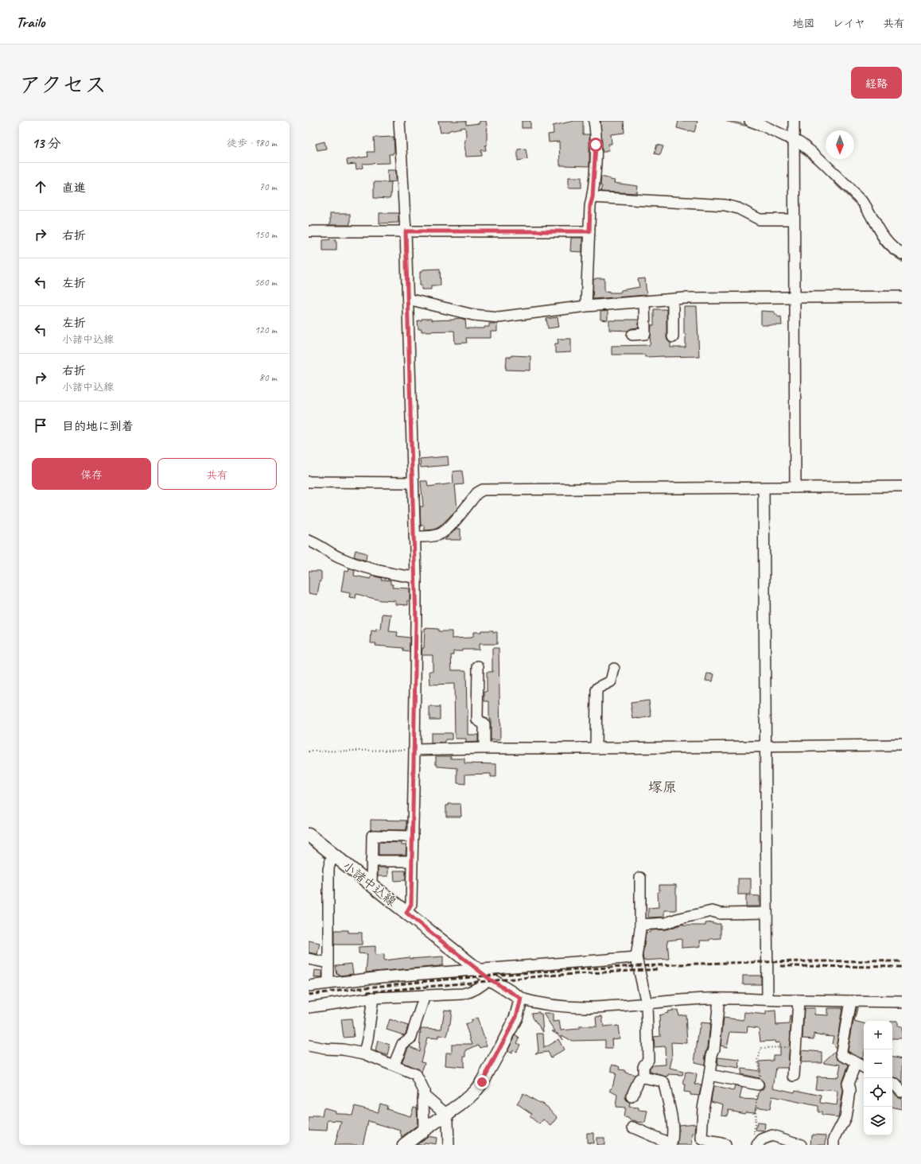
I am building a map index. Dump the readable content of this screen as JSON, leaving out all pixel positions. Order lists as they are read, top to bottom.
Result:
{
  "streets": {
    "main road": ["小諸中込線"]
  },
  "districts": ["塚原"],
  "north": "bottom",
  "page": {
    "header": "Trailo",
    "nav": ["地図", "レイヤ", "共有"],
    "title": "アクセス",
    "buttons": [
      "経路",
      ["保存", "共有"]
    ],
    "heading": ["13 分", "徒歩 · 980 m"],
    "list": [
      ["直進", "70 m"],
      ["右折", "150 m"],
      ["左折", "560 m"],
      ["左折", "小諸中込線", "120 m"],
      ["右折", "小諸中込線", "80 m"],
      "目的地に到着"
    ],
    "map_buttons": ["+", "−"]
  }
}
